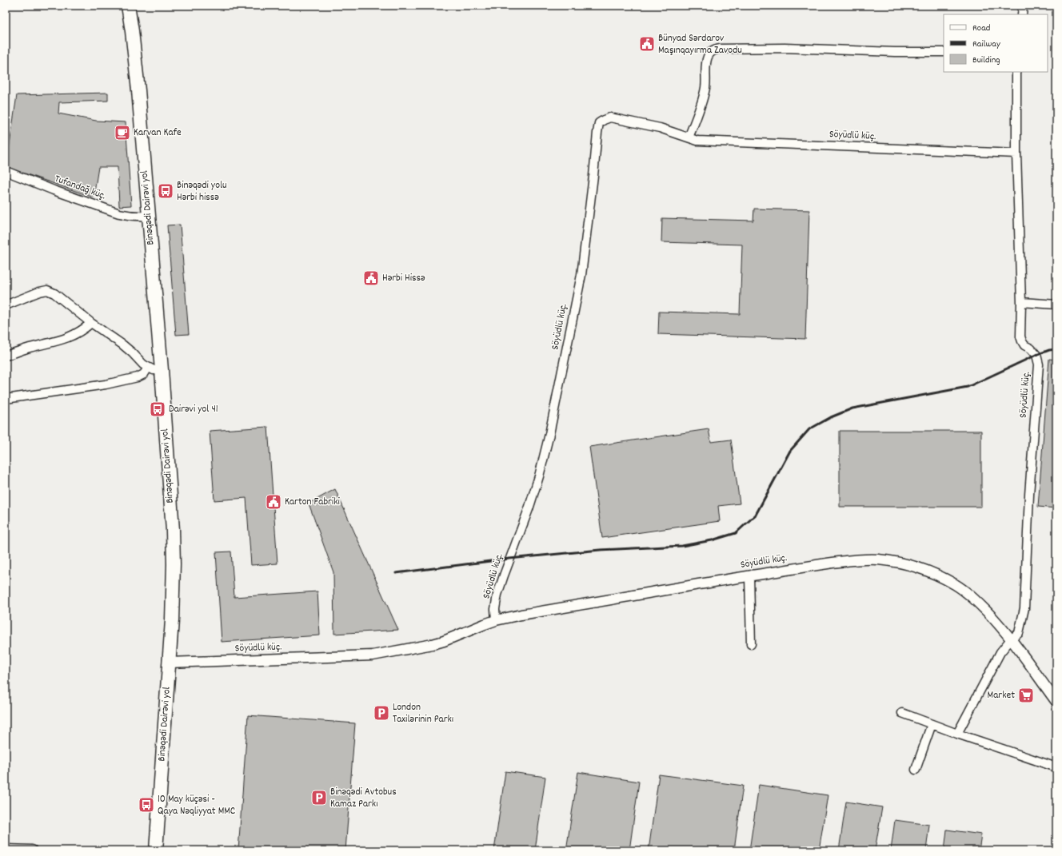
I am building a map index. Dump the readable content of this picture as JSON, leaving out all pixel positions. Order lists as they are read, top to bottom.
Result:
{
  "streets": {
    "main road": ["Binəqədi Dairəvi yol"],
    "street": ["Söyüdlü küç.", "Tufandağ küç."]
  },
  "crossings": [
    ["Söyüdlü küç.", "Binəqədi Dairəvi yol"],
    ["Tufandağ küç.", "Binəqədi Dairəvi yol"]
  ],
  "places": {
    "public building": ["Bünyad Sərdarov Maşınqayırma Zavodu", "Hərbi Hissə", "Karton Fabriki"],
    "cafe": ["Karvan Kafe"],
    "bus stop": ["Binəqədi yolu Hərbi hissə", "Dairəvi yol 41", "10 May küçəsi - Qaya Nəqliyyat MMC"],
    "supermarket": ["Market"],
    "parking": ["London Taxilərinin Parkı", "Binəqədi Avtobus Kamaz Parkı"]
  },
  "legend": ["Road", "Railway", "Building"]
}
